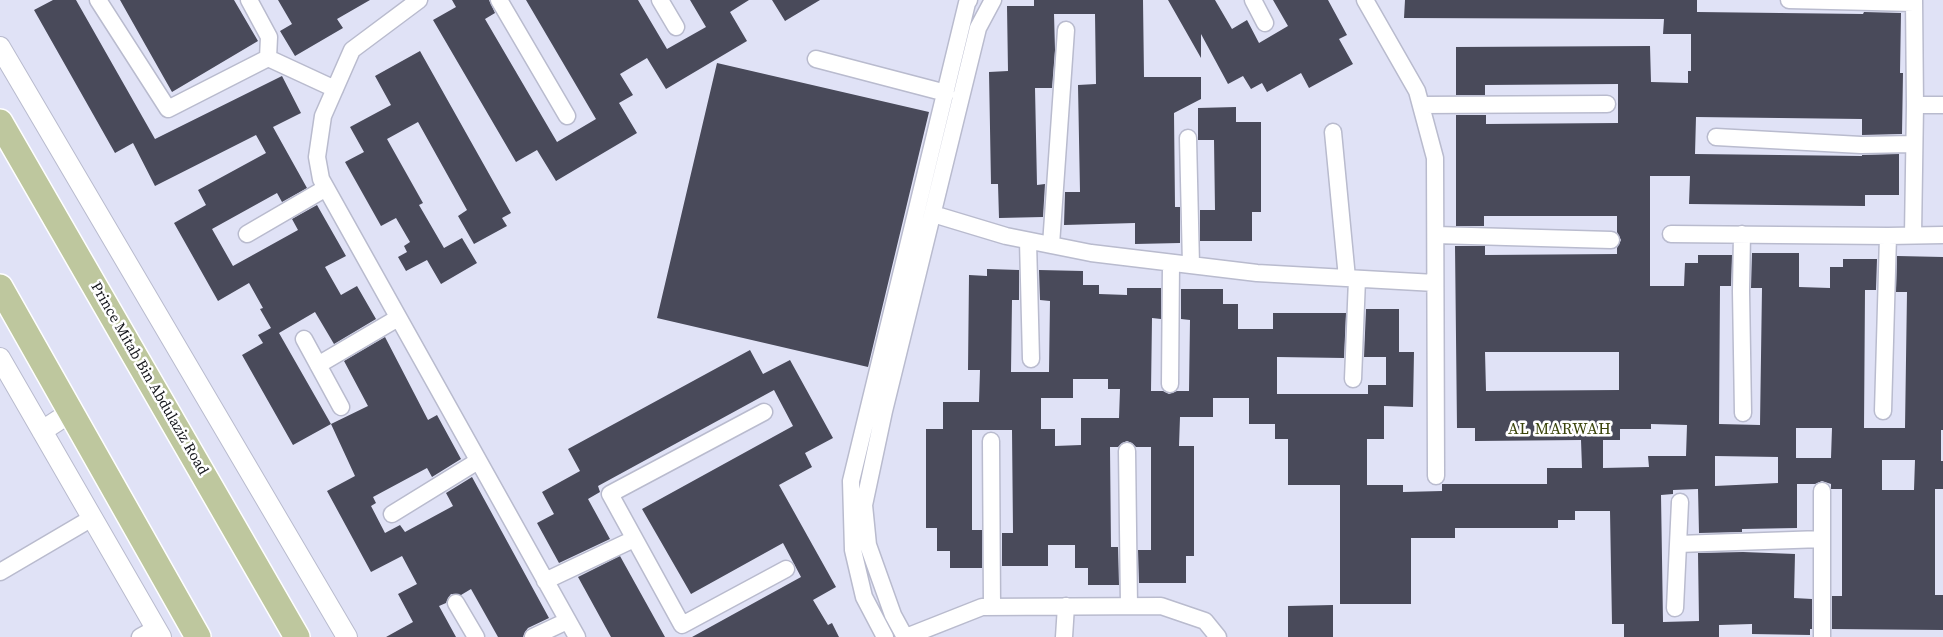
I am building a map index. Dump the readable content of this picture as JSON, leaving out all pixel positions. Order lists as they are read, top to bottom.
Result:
{
  "streets": {
    "main road": ["Prince Mitab Bin Abdulaziz Road"]
  },
  "districts": ["AL MARWAH"]
}
